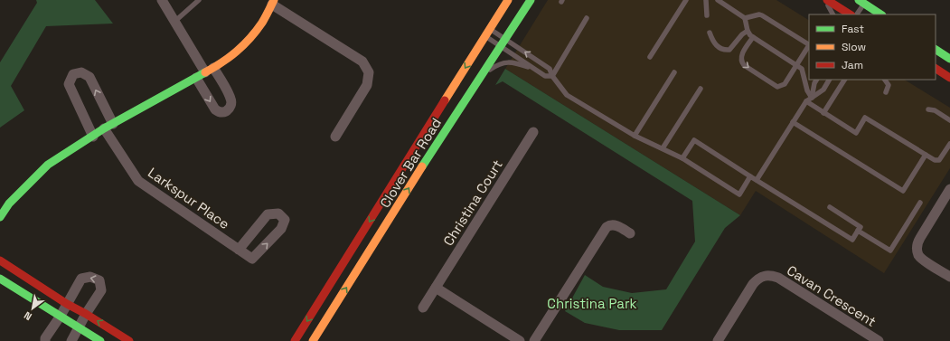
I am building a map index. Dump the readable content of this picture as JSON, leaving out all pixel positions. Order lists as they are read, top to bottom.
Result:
{
  "streets": {
    "main road": ["Clover Bar Road"],
    "street": ["Larkspur Place", "Christina Court", "Cavan Crescent"]
  },
  "parks": ["Christina Park"],
  "legend": ["Fast", "Slow", "Jam"],
  "north": "bottom left"
}
